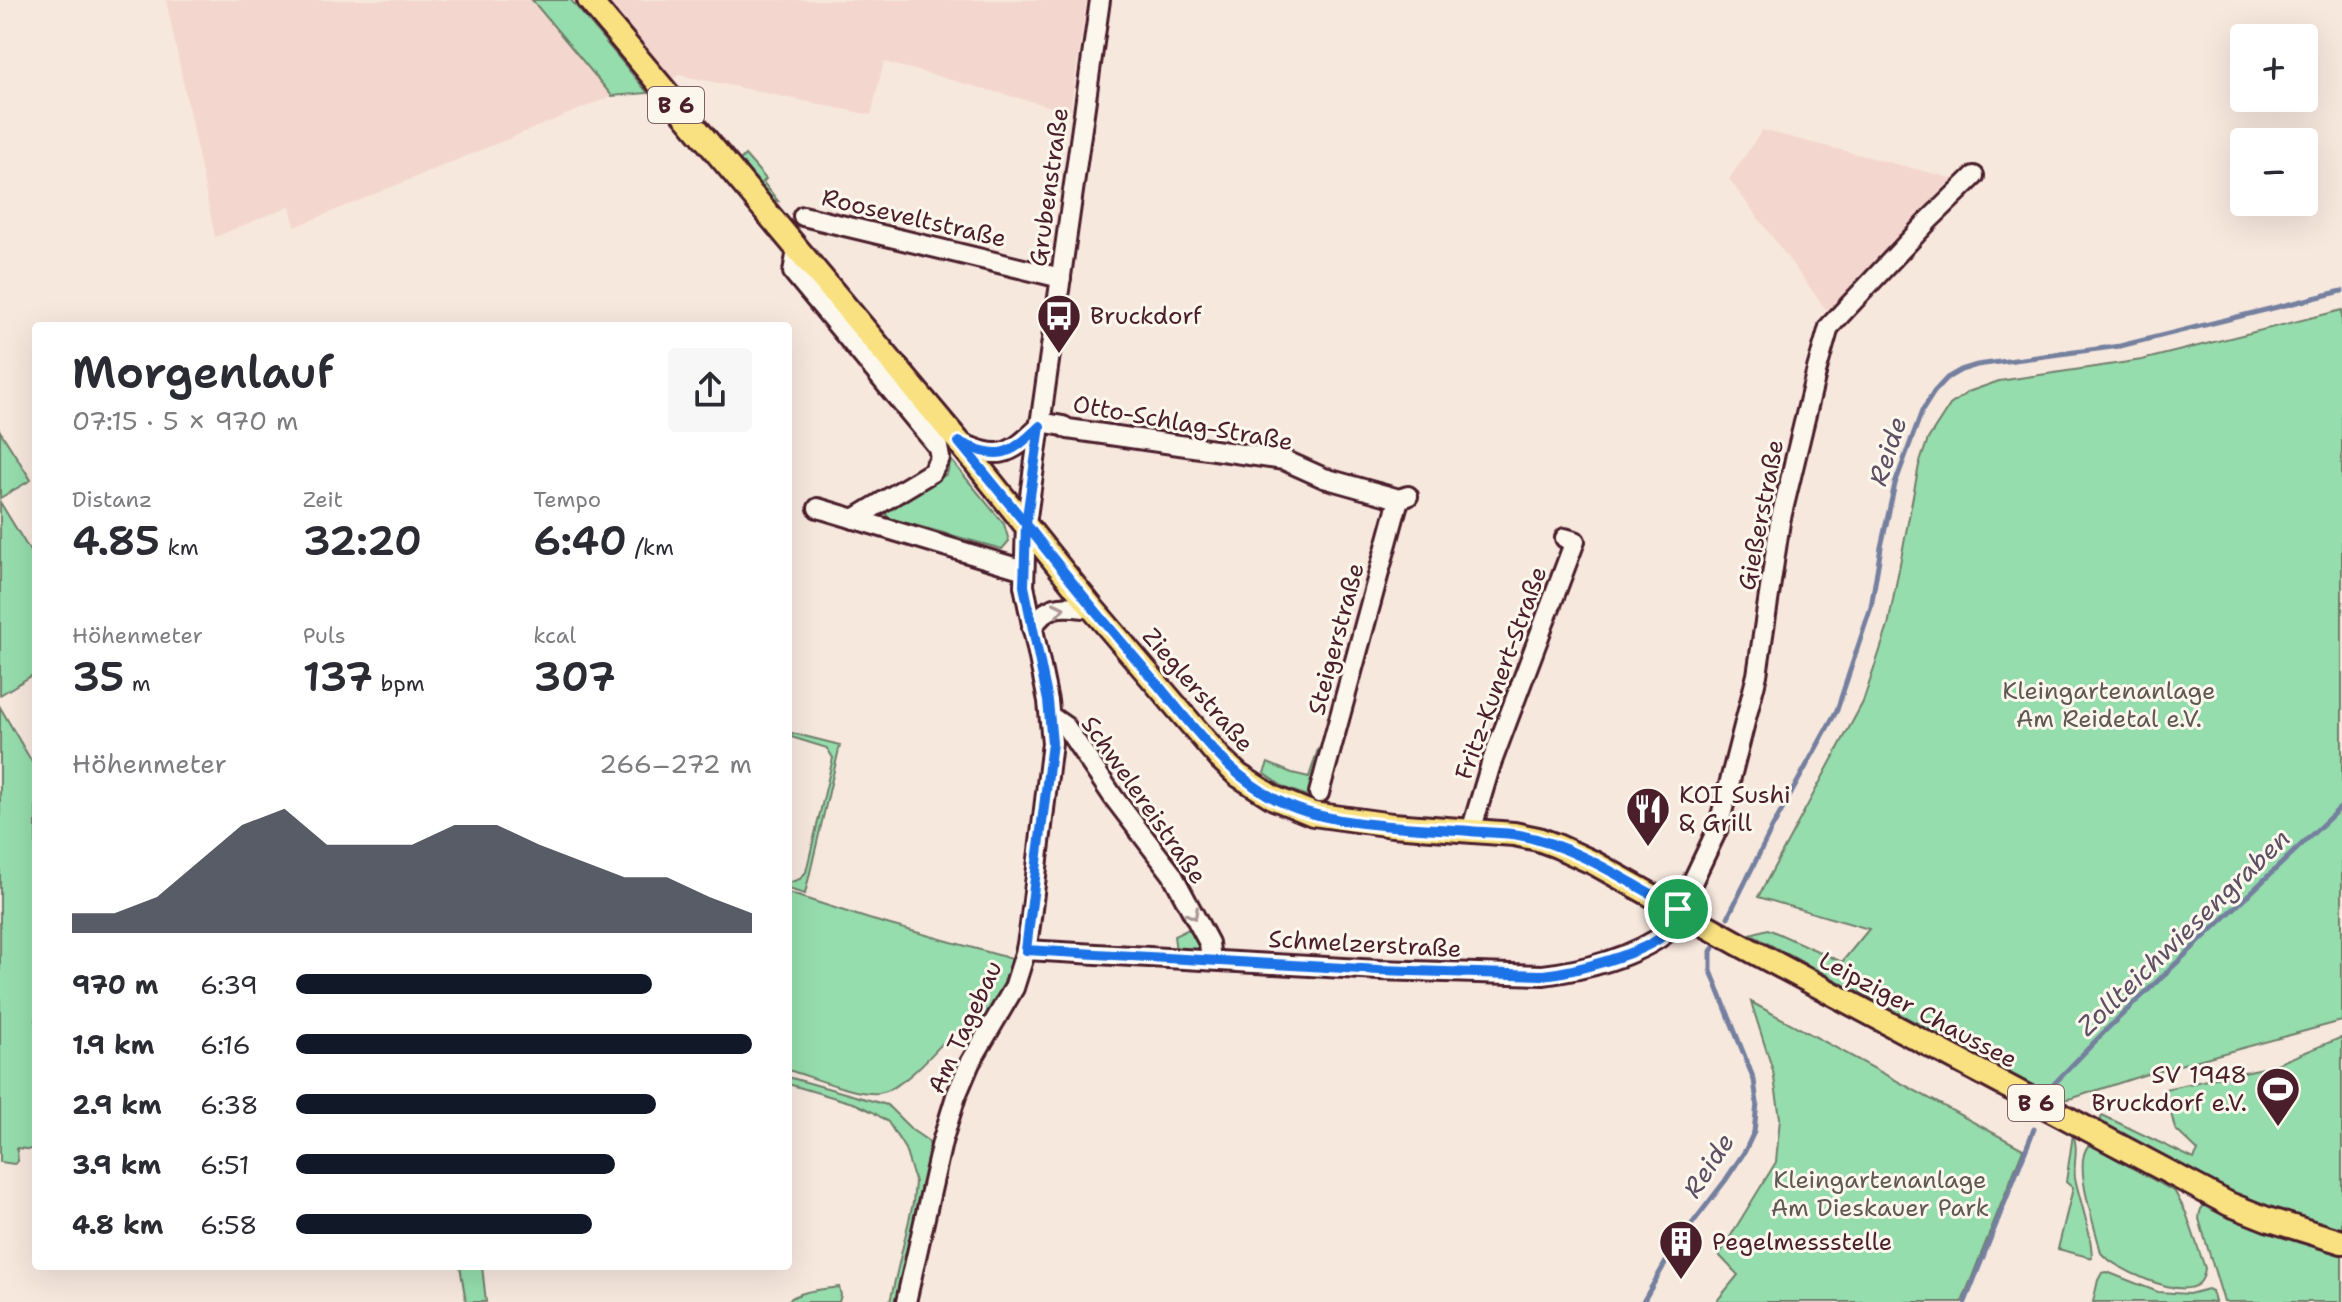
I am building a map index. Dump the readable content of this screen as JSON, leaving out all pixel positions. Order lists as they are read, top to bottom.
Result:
{
  "streets": {
    "main road": ["B 6", "Zieglerstraße", "Leipziger Chaussee"],
    "street": [
      "Grubenstraße",
      "Rooseveltstraße",
      "Otto-Schlag-Straße",
      "Gießerstraße",
      "Steigerstraße",
      "Fritz-Kunert-Straße",
      "Schwelereistraße",
      "Schmelzerstraße",
      "Am Tagebau"
    ]
  },
  "crossings": [
    ["Grubenstraße", "Rooseveltstraße"],
    ["Grubenstraße", "Otto-Schlag-Straße"],
    ["Grubenstraße", "Zieglerstraße"],
    ["Grubenstraße", "Am Tagebau"],
    ["Otto-Schlag-Straße", "Steigerstraße"],
    ["Gießerstraße", "Zieglerstraße"],
    ["Gießerstraße", "Schmelzerstraße"],
    ["Fritz-Kunert-Straße", "Zieglerstraße"],
    ["Zieglerstraße", "Schmelzerstraße"],
    ["Zieglerstraße", "Leipziger Chaussee"],
    ["Zieglerstraße", "Am Tagebau"],
    ["Schwelereistraße", "Schmelzerstraße"],
    ["Schwelereistraße", "Am Tagebau"],
    ["Schmelzerstraße", "Am Tagebau"]
  ],
  "one_way": ["Schwelereistraße"],
  "water": ["Reide", "Zollteichwiesengraben"],
  "parks": ["Kleingartenanlage Am Reidetal e.V.", "Kleingartenanlage Am Dieskauer Park"],
  "places": {
    "bus stop": ["Bruckdorf"],
    "restaurant": ["KOI Sushi & Grill"],
    "sports": ["SV 1948 Bruckdorf e.V."],
    "building": ["Pegelmessstelle"]
  },
  "page": {
    "map_buttons": ["+", "−"],
    "heading": ["Morgenlauf", "07:15 · 5 × 970 m"],
    "stats": [
      ["Distanz", "4.85 km"],
      ["Zeit", "32:20"],
      ["Tempo", "6:40 /km"],
      ["Höhenmeter", "35 m"],
      ["Puls", "137 bpm"],
      ["kcal", "307"]
    ],
    "chart": ["Höhenmeter", "266–272 m"],
    "list": [
      {
        "name": "970 m",
        "note": "6:39"
      },
      {
        "name": "1.9 km",
        "note": "6:16"
      },
      {
        "name": "2.9 km",
        "note": "6:38"
      },
      {
        "name": "3.9 km",
        "note": "6:51"
      },
      {
        "name": "4.8 km",
        "note": "6:58"
      }
    ]
  }
}
